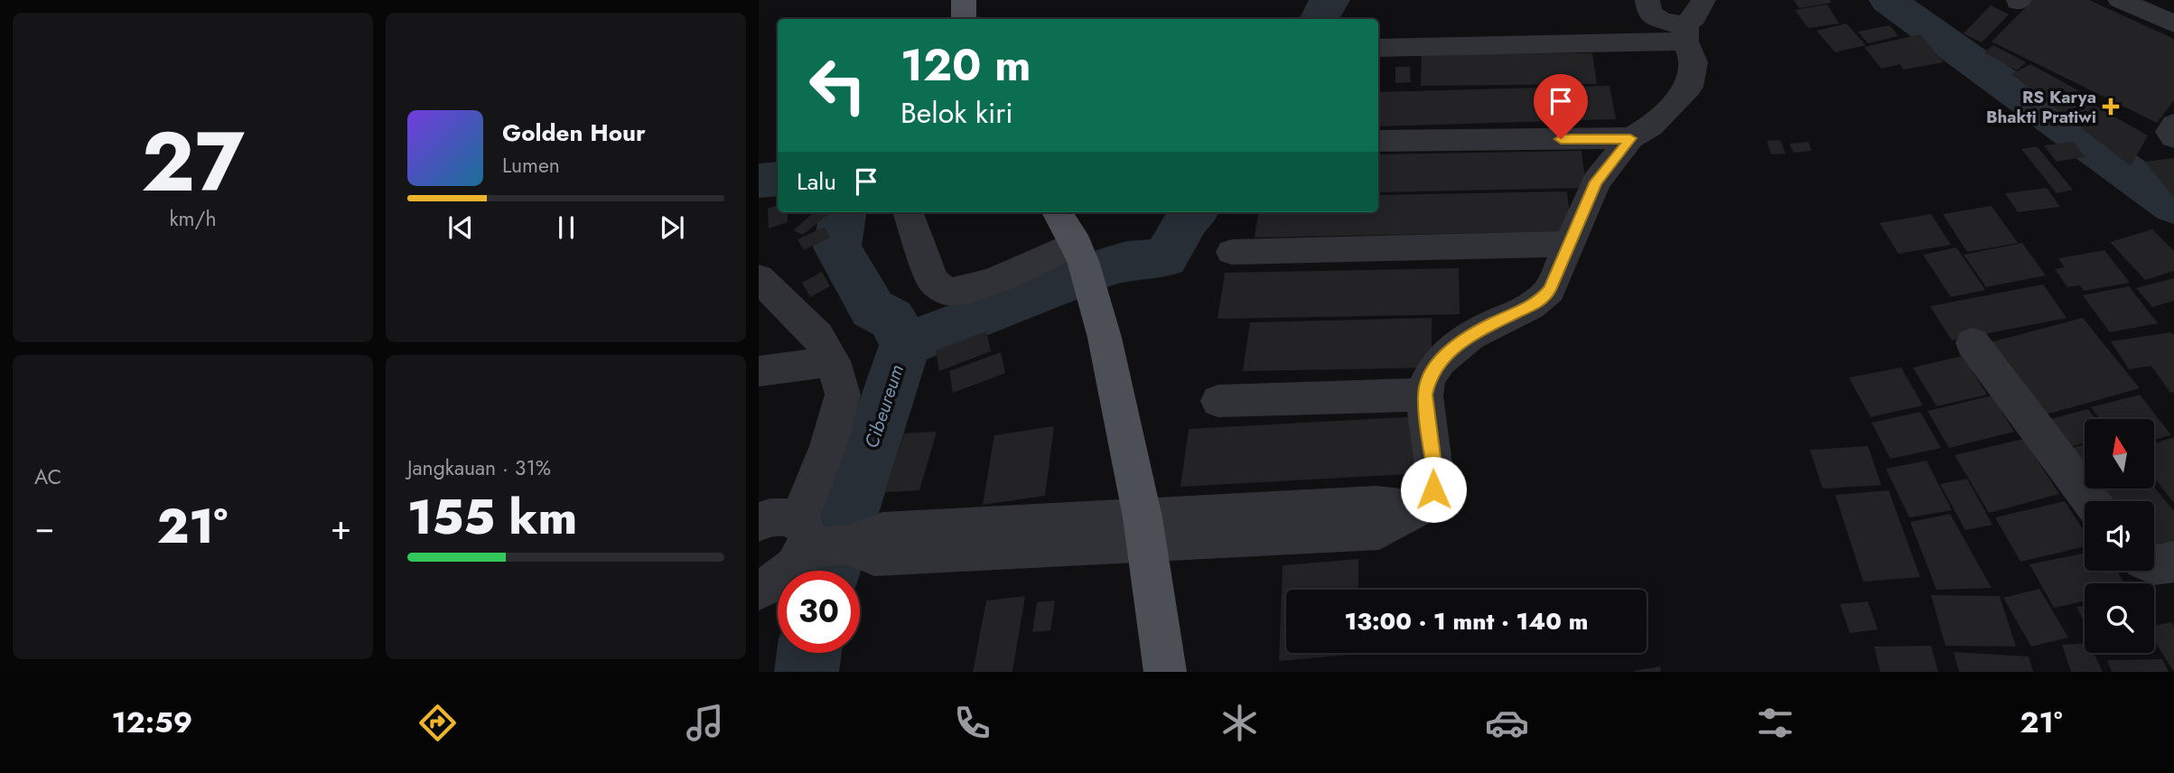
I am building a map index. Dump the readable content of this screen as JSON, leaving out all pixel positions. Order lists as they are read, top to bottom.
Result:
{
  "water": ["Cibeureum"],
  "places": {
    "health": ["RS Karya Bhakti Pratiwi"]
  },
  "north": "top",
  "page": {
    "tile": [
      ["27", "km/h"],
      "AC",
      ["Jangkauan · 31%", "155 km"]
    ],
    "turn": ["120 m", "Belok kiri"],
    "song": ["Golden Hour", "Lumen"],
    "then": "Lalu",
    "heat": ["−", "21°", "+"],
    "limit": "30",
    "trip": "13:00 · 1 mnt · 140 m",
    "tabs": ["12:59", "21°"]
  }
}
